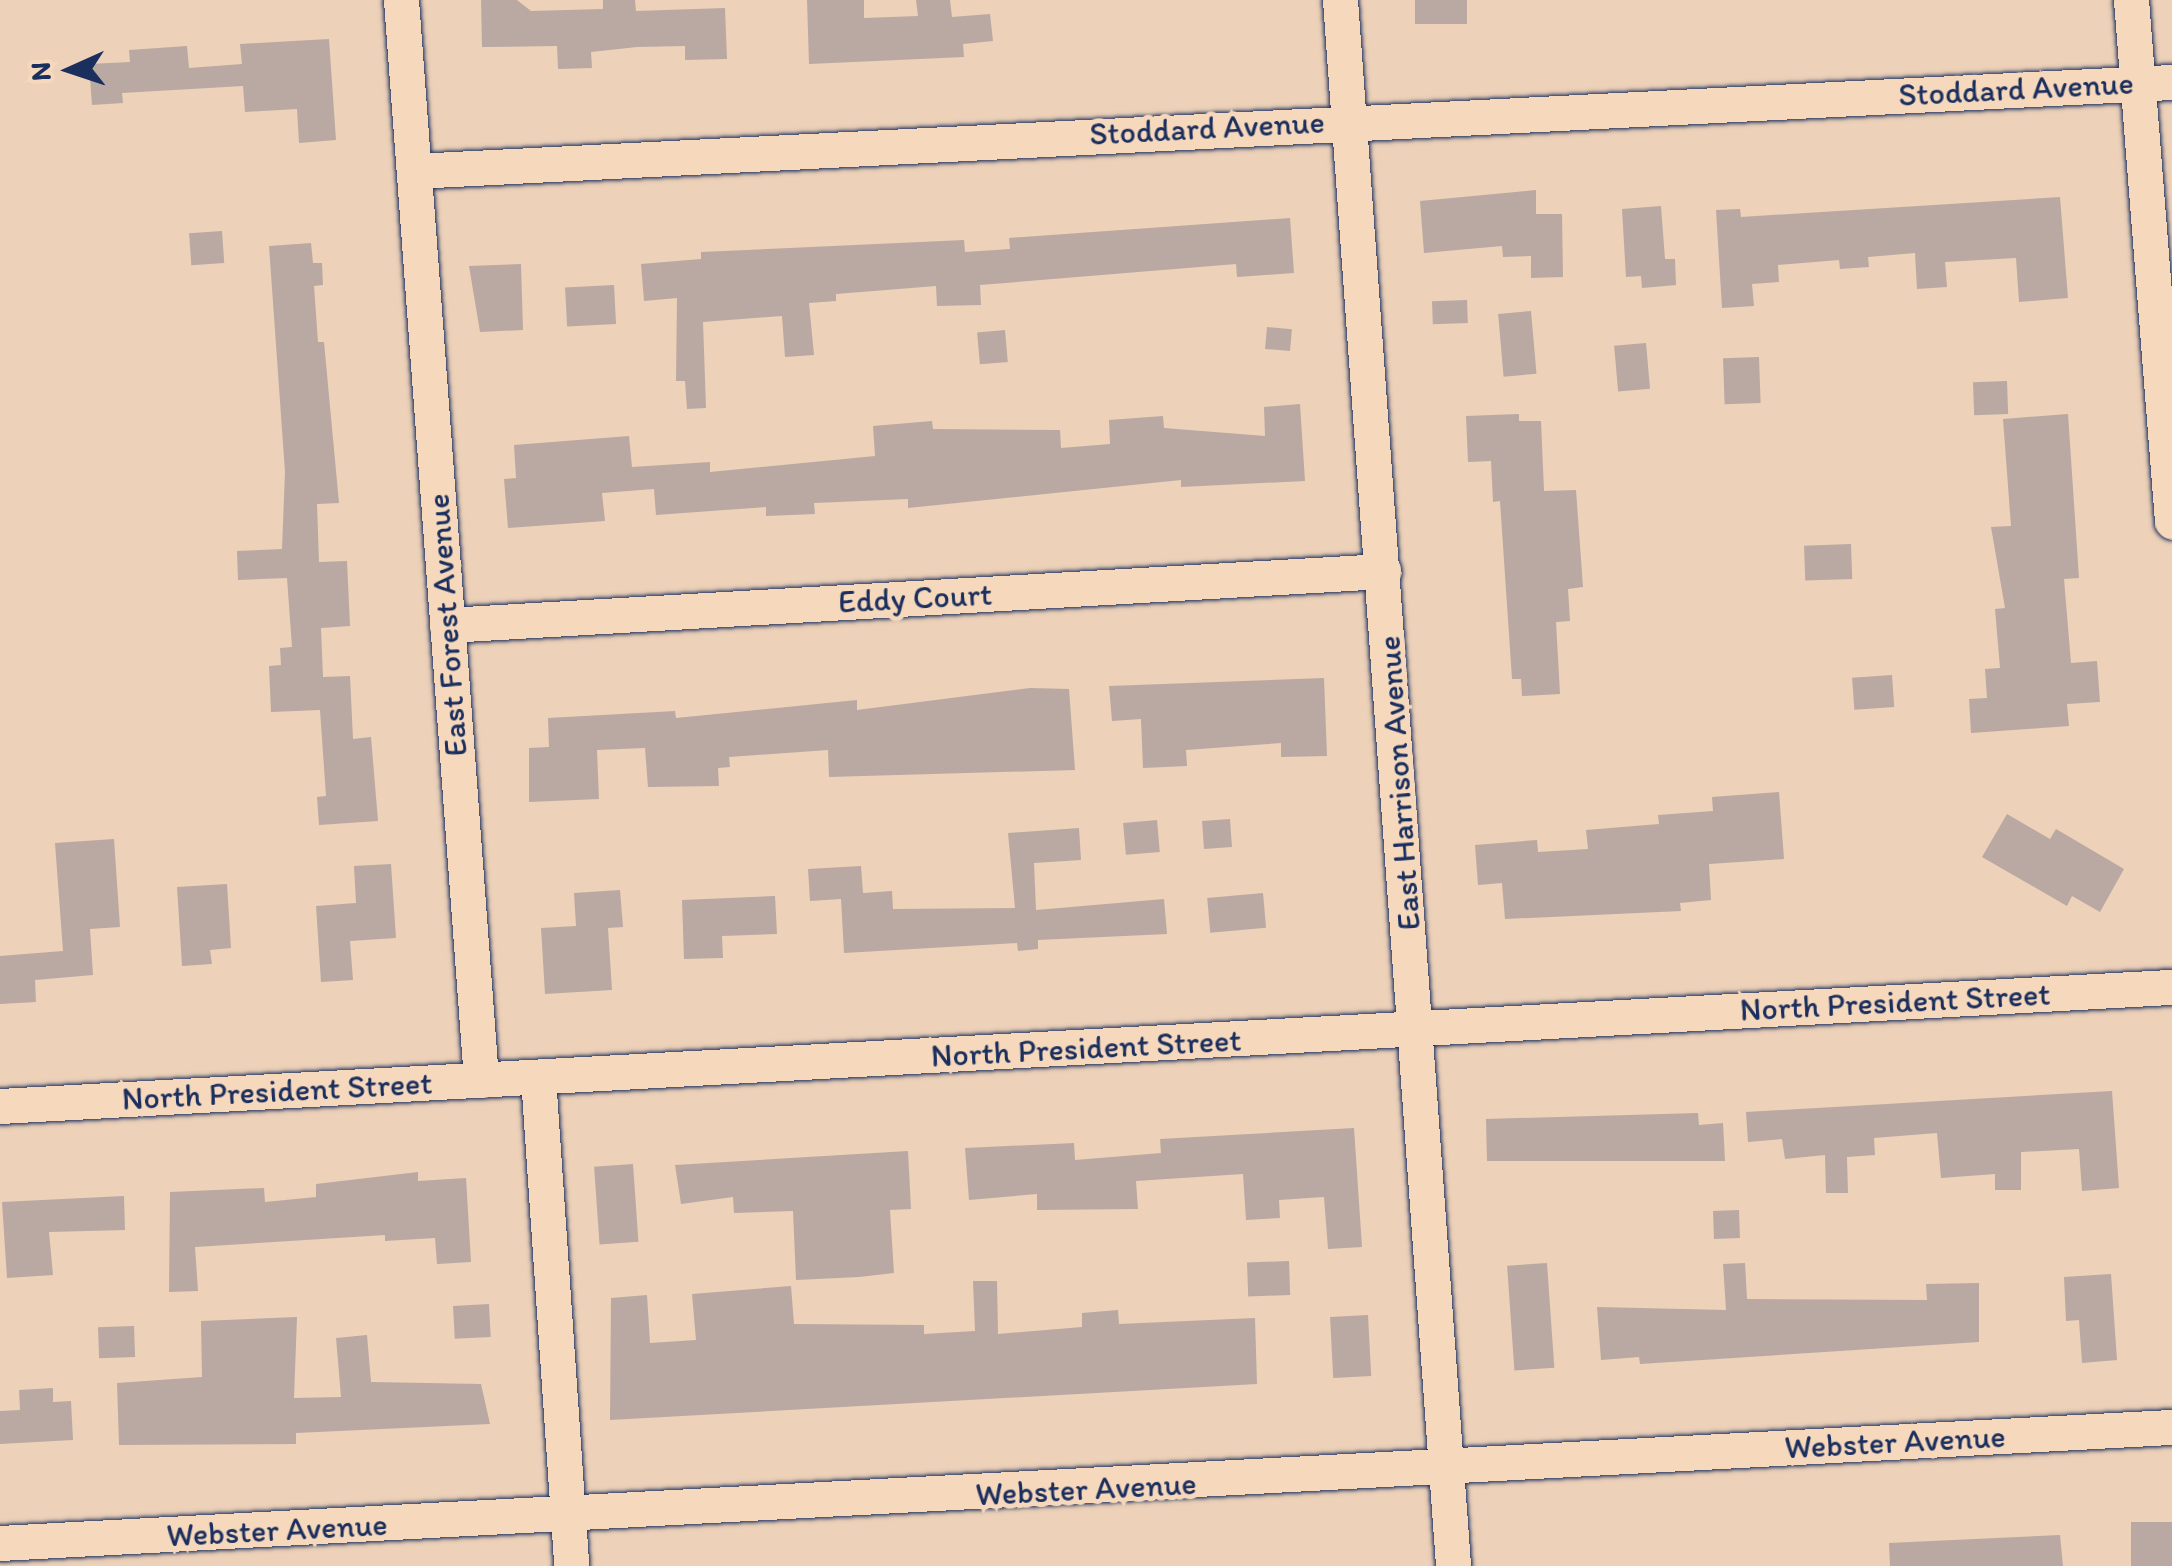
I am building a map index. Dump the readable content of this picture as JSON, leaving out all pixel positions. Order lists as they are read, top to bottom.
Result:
{
  "streets": {
    "street": [
      "Stoddard Avenue",
      "Eddy Court",
      "East Forest Avenue",
      "East Harrison Avenue",
      "North President Street",
      "Webster Avenue"
    ]
  },
  "crossings": [
    ["Stoddard Avenue", "East Forest Avenue"],
    ["Stoddard Avenue", "East Harrison Avenue"],
    ["Eddy Court", "East Forest Avenue"],
    ["Eddy Court", "East Harrison Avenue"],
    ["East Forest Avenue", "North President Street"],
    ["East Harrison Avenue", "North President Street"],
    ["East Harrison Avenue", "Webster Avenue"]
  ],
  "north": "left"
}
